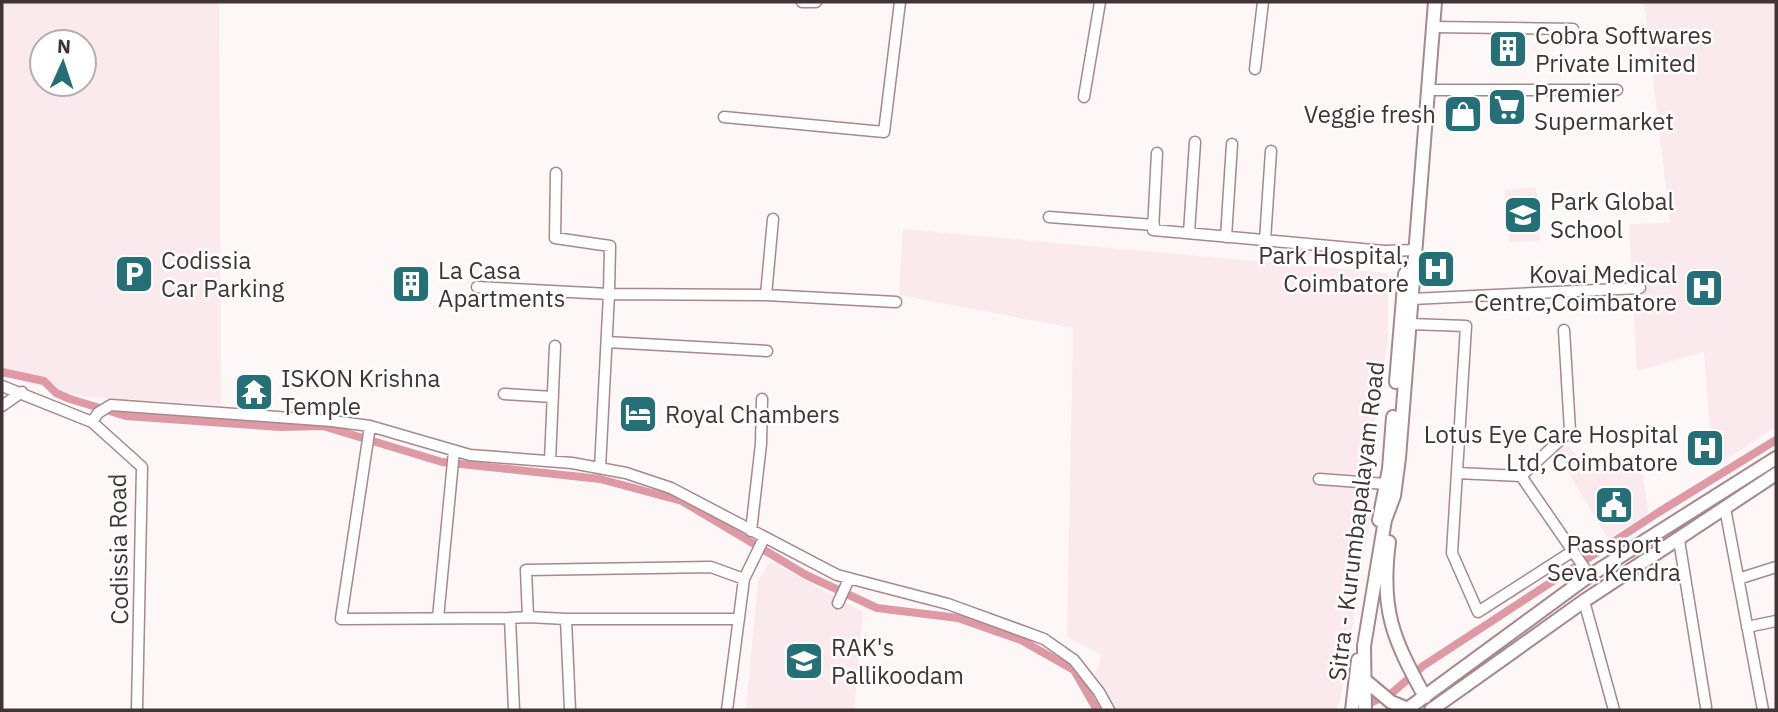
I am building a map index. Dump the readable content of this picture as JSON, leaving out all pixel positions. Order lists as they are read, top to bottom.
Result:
{
  "streets": {
    "main road": ["Sitra - Kurumbapalayam Road"],
    "street": ["Codissia Road"]
  },
  "places": {
    "building": ["Cobra Softwares Private Limited", "La Casa Apartments"],
    "supermarket": ["Premier Supermarket"],
    "shop": ["Veggie fresh"],
    "school or university": ["Park Global School", "RAK's Pallikoodam"],
    "hospital": ["Park Hospital, Coimbatore", "Kovai Medical Centre,Coimbatore", "Lotus Eye Care Hospital Ltd, Coimbatore"],
    "parking": ["Codissia Car Parking"],
    "temple": ["ISKON Krishna Temple"],
    "hotel": ["Royal Chambers"],
    "public building": ["Passport Seva Kendra"]
  },
  "north": "top"
}
